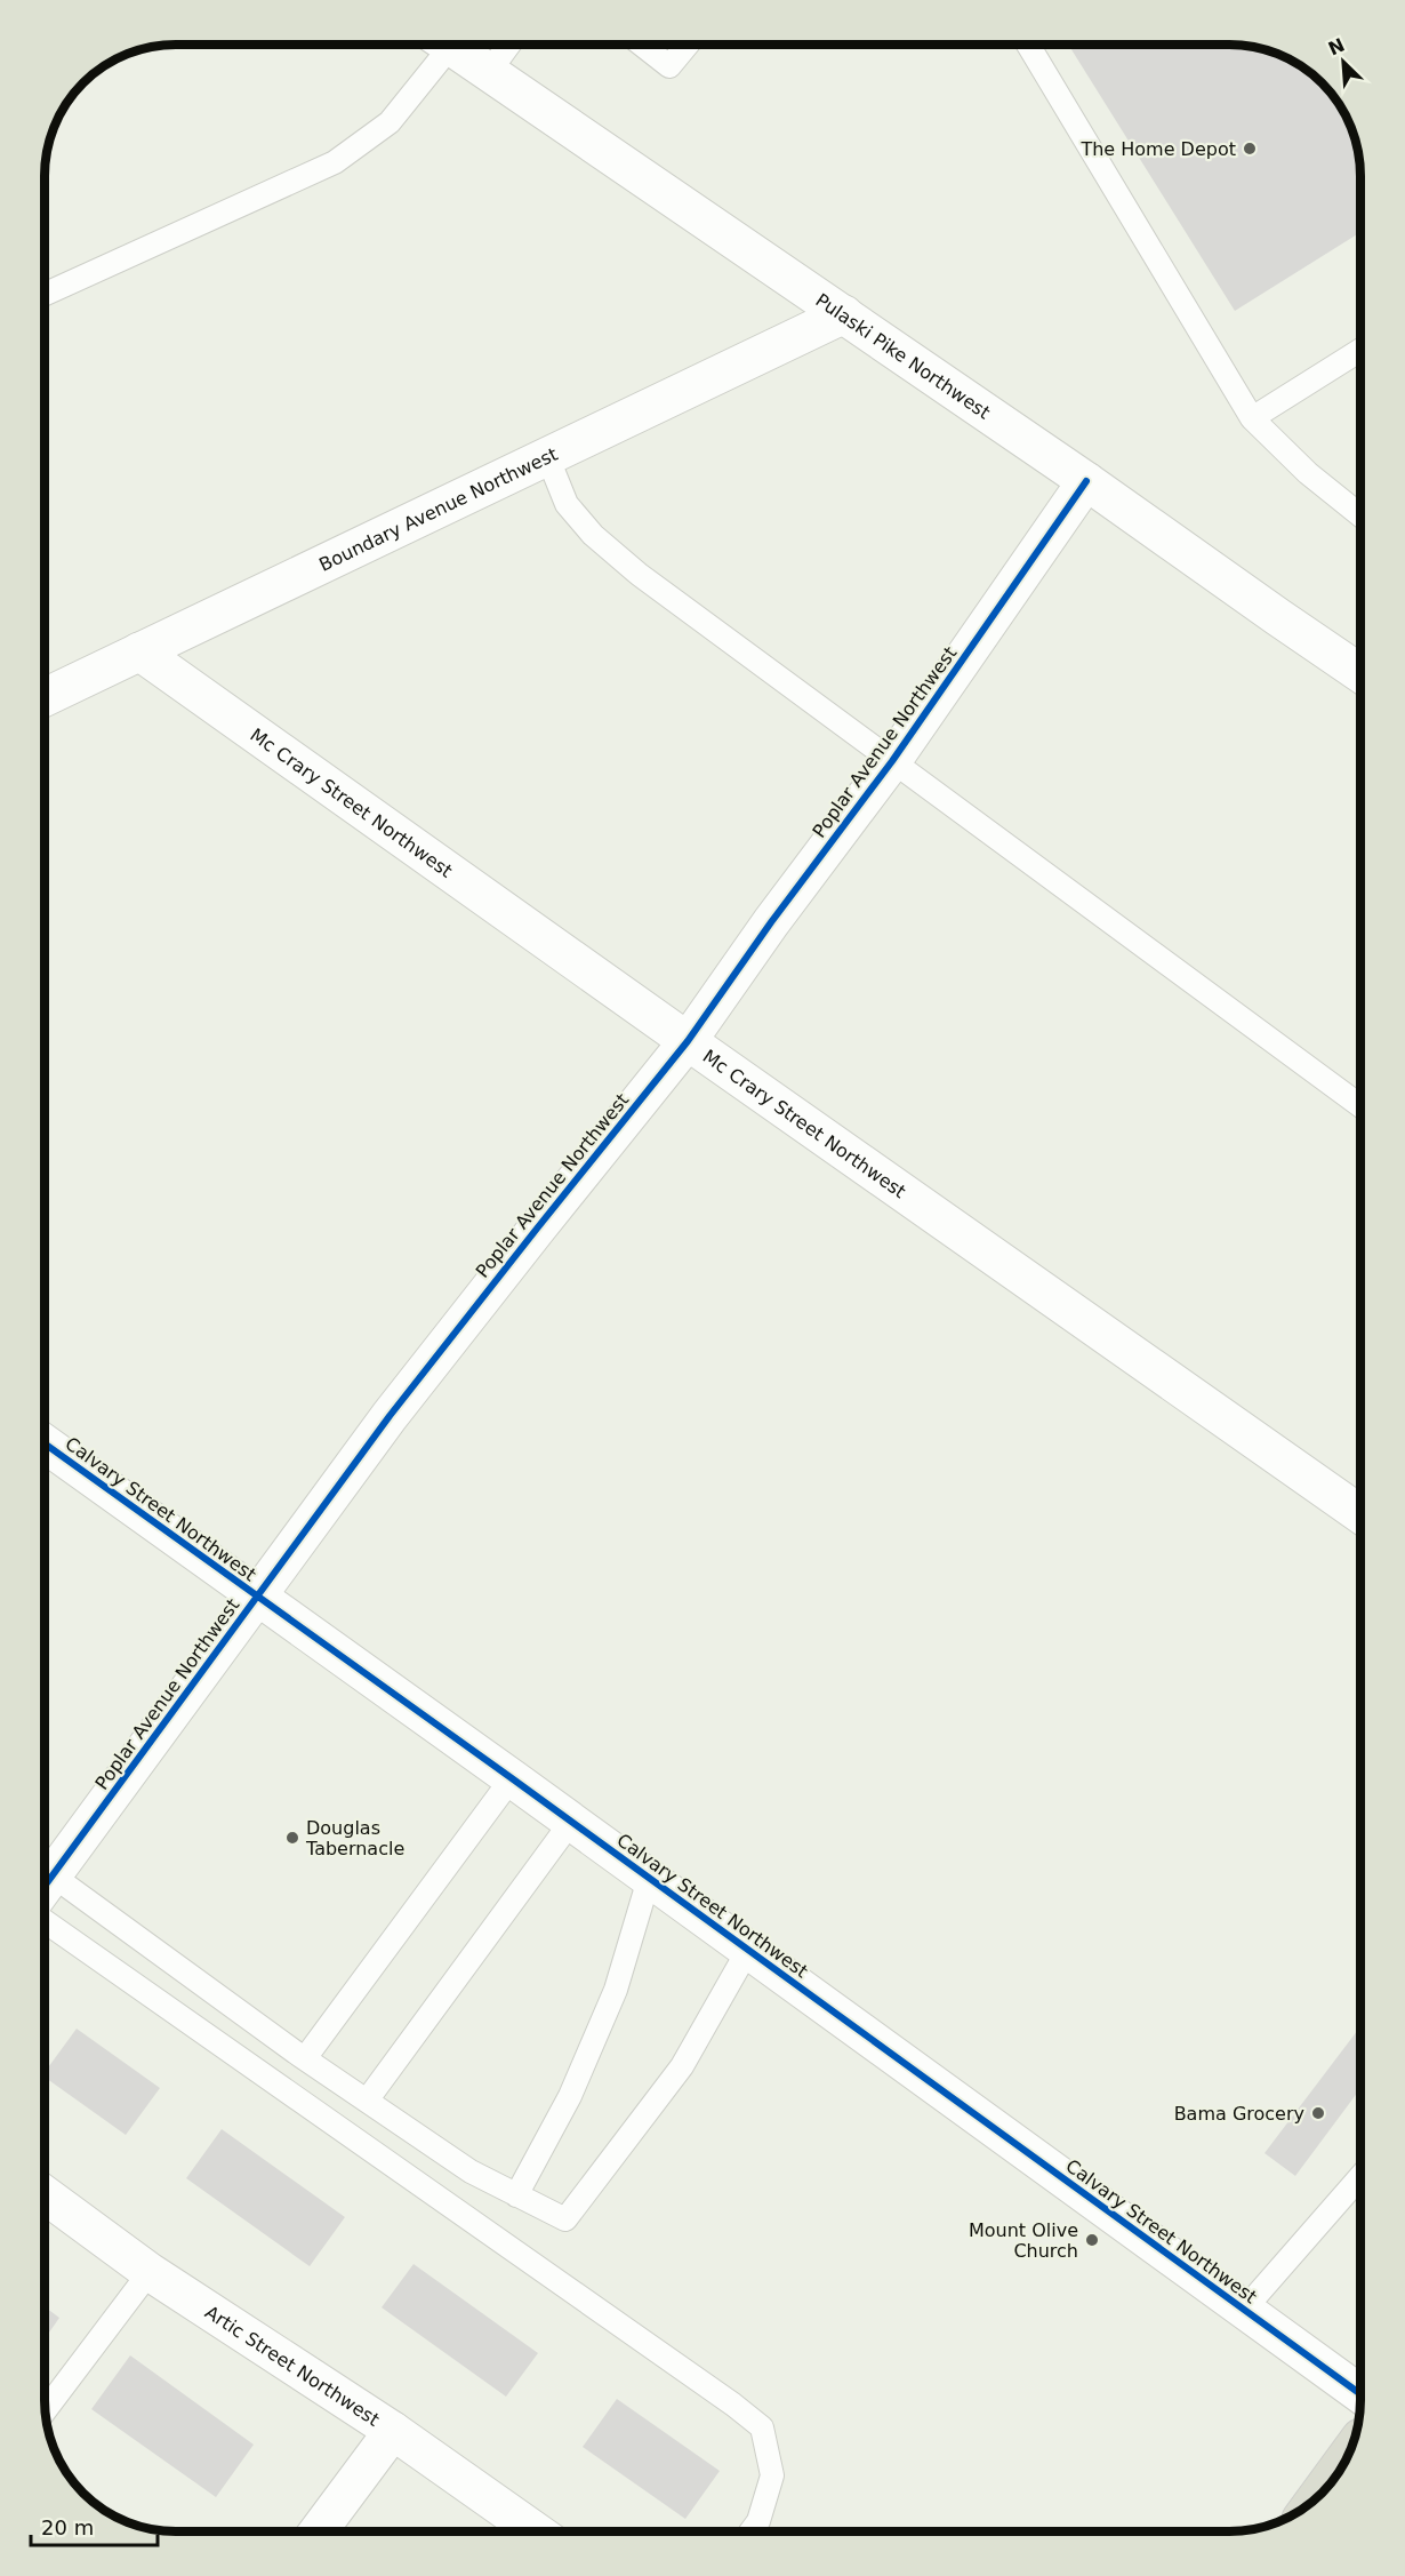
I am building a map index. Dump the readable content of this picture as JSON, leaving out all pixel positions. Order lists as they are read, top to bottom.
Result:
{
  "streets": {
    "street": [
      "Pulaski Pike Northwest",
      "Boundary Avenue Northwest",
      "Poplar Avenue Northwest",
      "Mc Crary Street Northwest",
      "Calvary Street Northwest",
      "Artic Street Northwest"
    ]
  },
  "crossings": [
    ["Pulaski Pike Northwest", "Boundary Avenue Northwest"],
    ["Pulaski Pike Northwest", "Poplar Avenue Northwest"],
    ["Boundary Avenue Northwest", "Mc Crary Street Northwest"],
    ["Poplar Avenue Northwest", "Mc Crary Street Northwest"],
    ["Poplar Avenue Northwest", "Calvary Street Northwest"]
  ],
  "places": [
    "The Home Depot",
    "Douglas Tabernacle",
    "Bama Grocery",
    "Mount Olive Church"
  ],
  "scale_bar": "20 m",
  "north": "top left"
}
